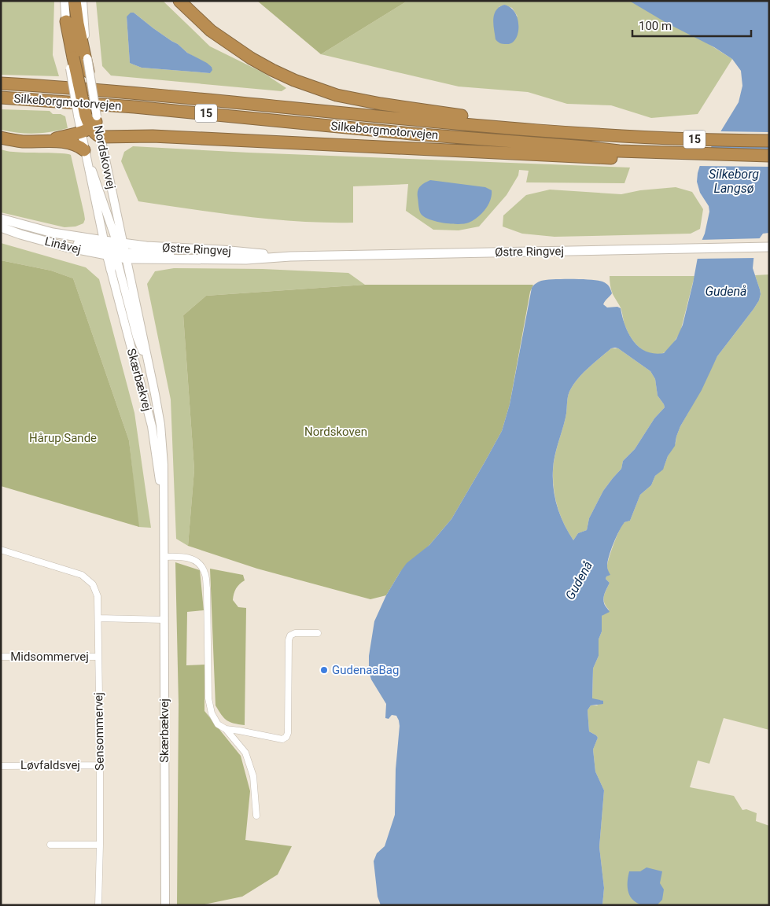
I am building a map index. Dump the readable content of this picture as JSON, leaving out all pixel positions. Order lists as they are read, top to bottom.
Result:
{
  "streets": {
    "highway": ["Silkeborgmotorvejen", "15"],
    "main road": ["Linåvej", "Østre Ringvej"],
    "street": [
      "Nordskovvej",
      "Skærbækvej",
      "Midsommervej",
      "Sensommervej",
      "Løvfaldsvej"
    ]
  },
  "crossings": [
    ["Nordskovvej", "Linåvej"],
    ["Nordskovvej", "Østre Ringvej"],
    ["Nordskovvej", "Skærbækvej"],
    ["Linåvej", "Østre Ringvej"],
    ["Linåvej", "Skærbækvej"],
    ["Østre Ringvej", "Skærbækvej"],
    ["Midsommervej", "Sensommervej"],
    ["Sensommervej", "Løvfaldsvej"]
  ],
  "water": ["Silkeborg Langsø", "Gudenå"],
  "parks": ["Nordskoven", "Hårup Sande"],
  "places": ["GudenaaBag"],
  "scale_bar": "100 m"
}
